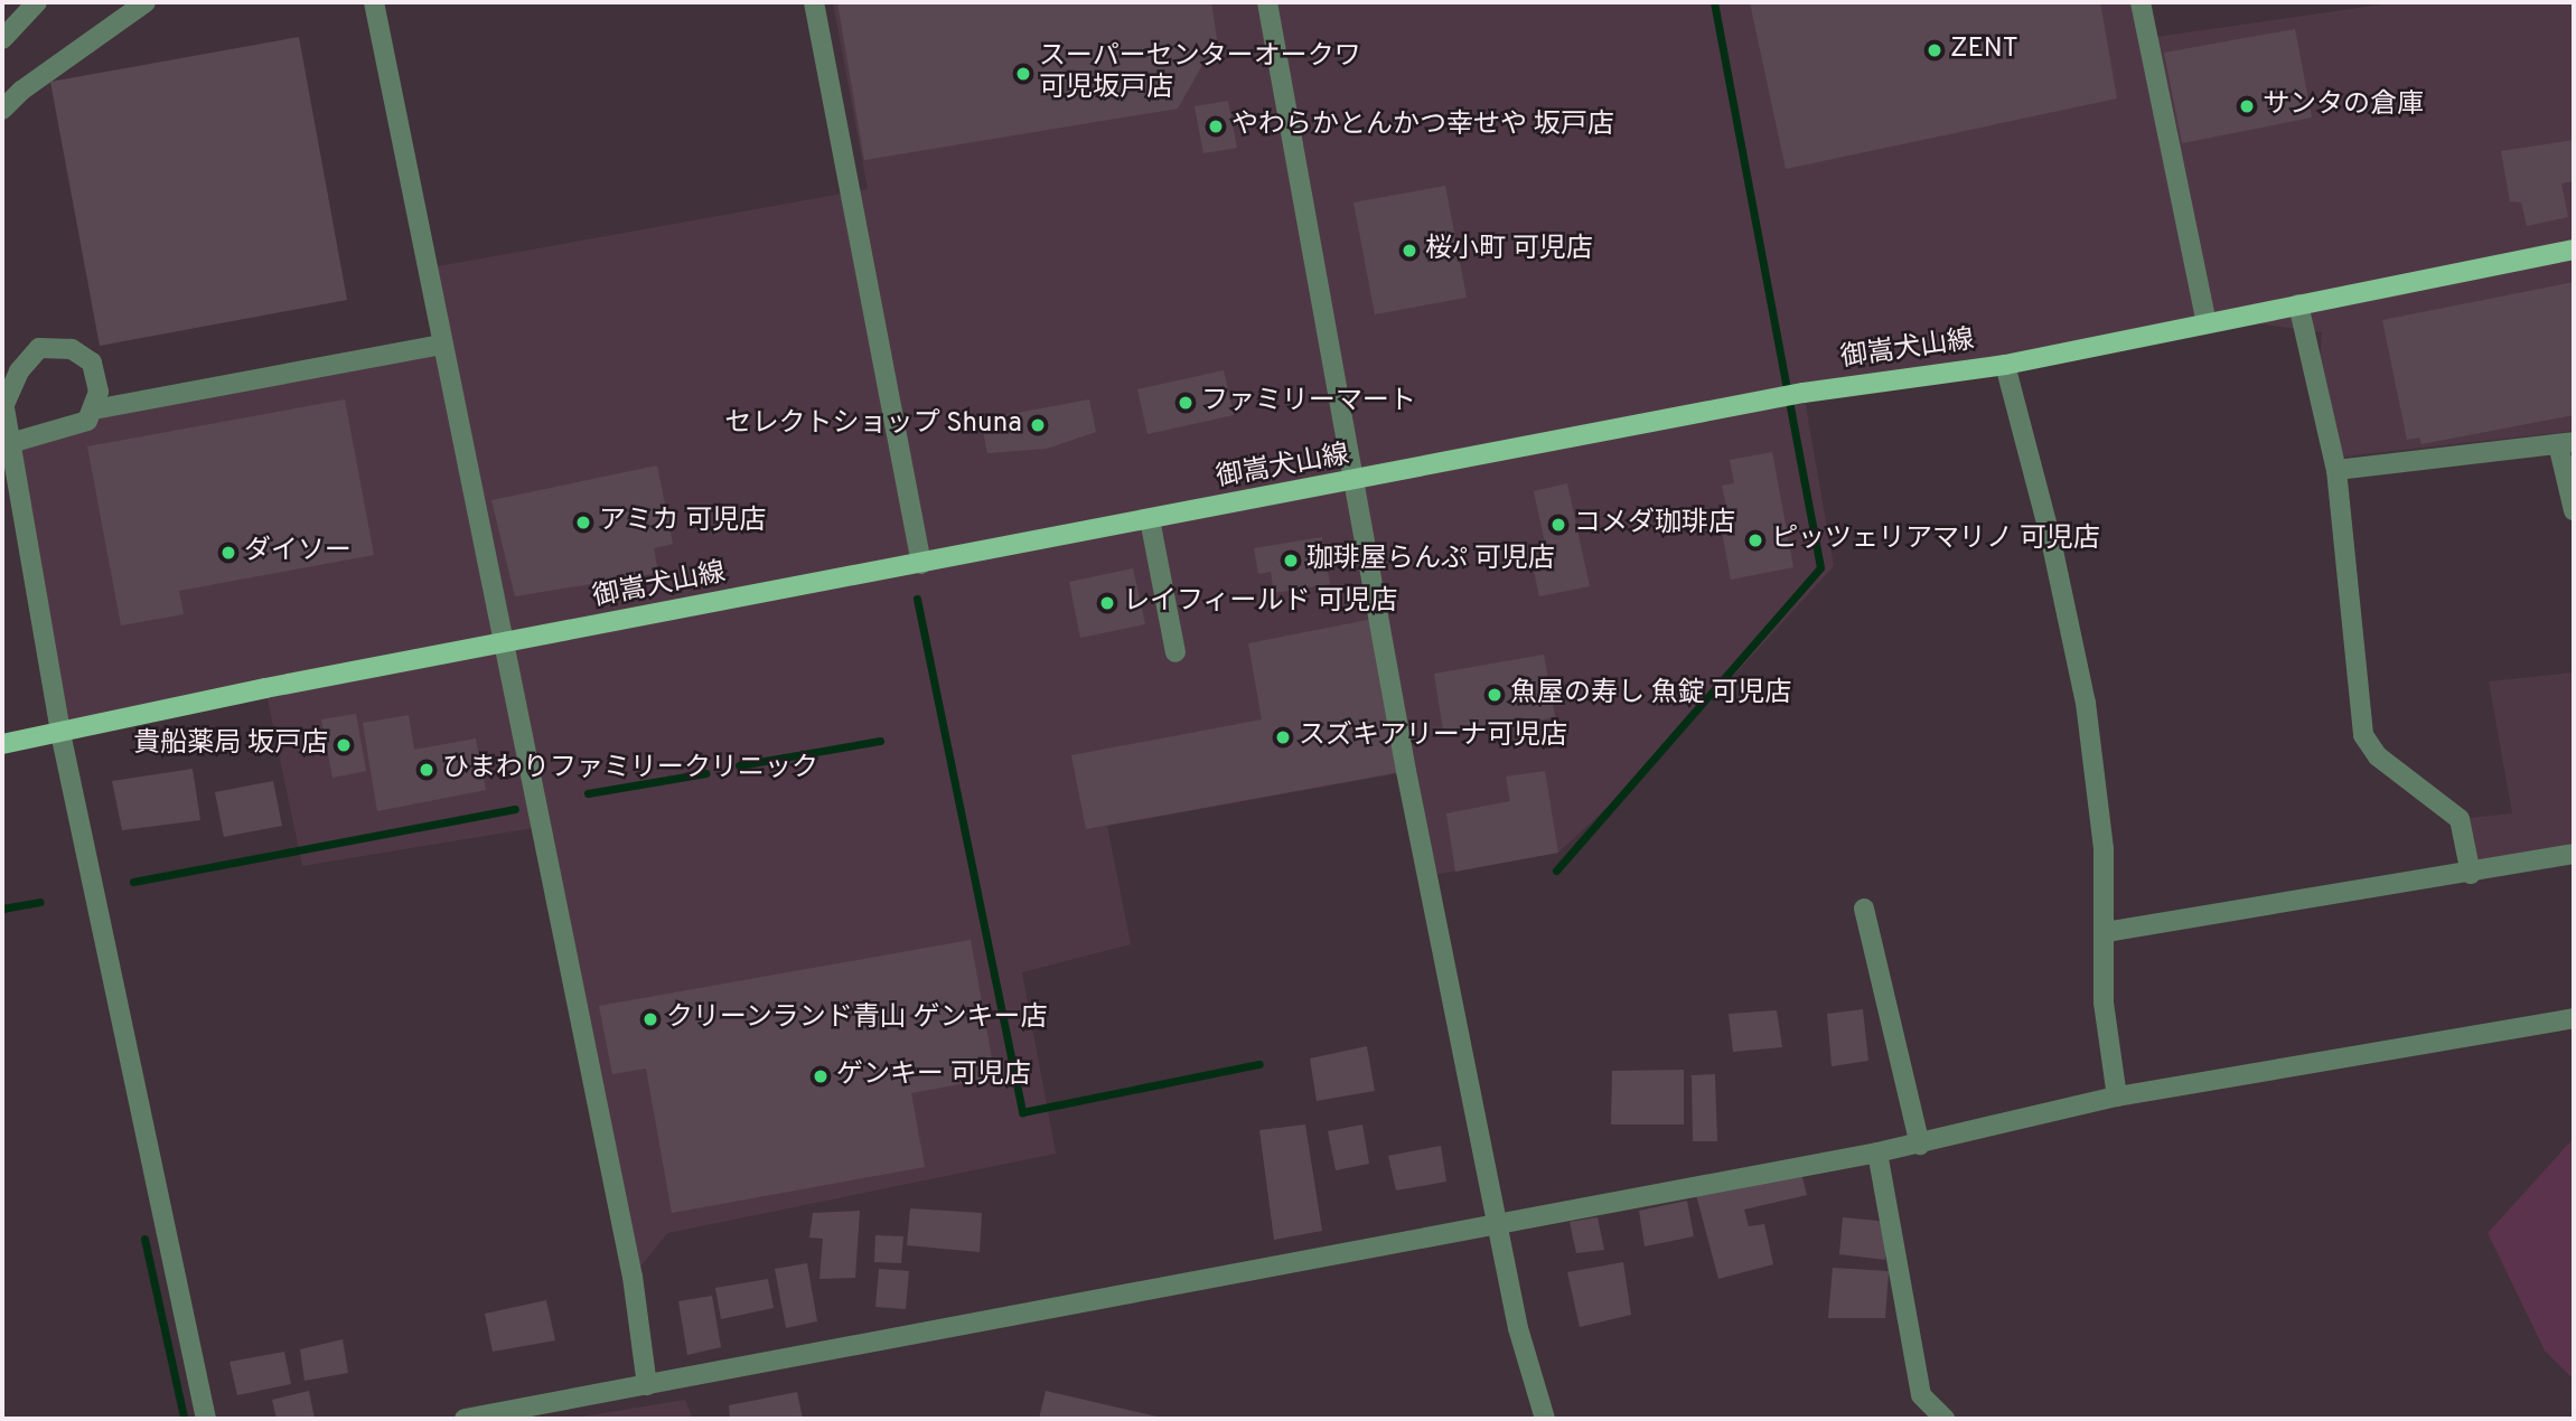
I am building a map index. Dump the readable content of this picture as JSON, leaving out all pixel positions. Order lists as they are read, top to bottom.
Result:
{
  "streets": {
    "main road": ["御嵩犬山線"]
  },
  "places": [
    "ZENT",
    "スーパーセンターオークワ 可児坂戸店",
    "サンタの倉庫",
    "やわらかとんかつ幸せや 坂戸店",
    "桜小町 可児店",
    "ファミリーマート",
    "セレクトショップ Shuna",
    "アミカ 可児店",
    "コメダ珈琲店",
    "ピッツェリアマリノ 可児店",
    "ダイソー",
    "珈琲屋らんぷ 可児店",
    "レイフィールド 可児店",
    "魚屋の寿し 魚錠 可児店",
    "スズキアリーナ可児店",
    "貴船薬局 坂戸店",
    "ひまわりファミリークリニック",
    "クリーンランド青山 ゲンキー店",
    "ゲンキー 可児店"
  ]
}
